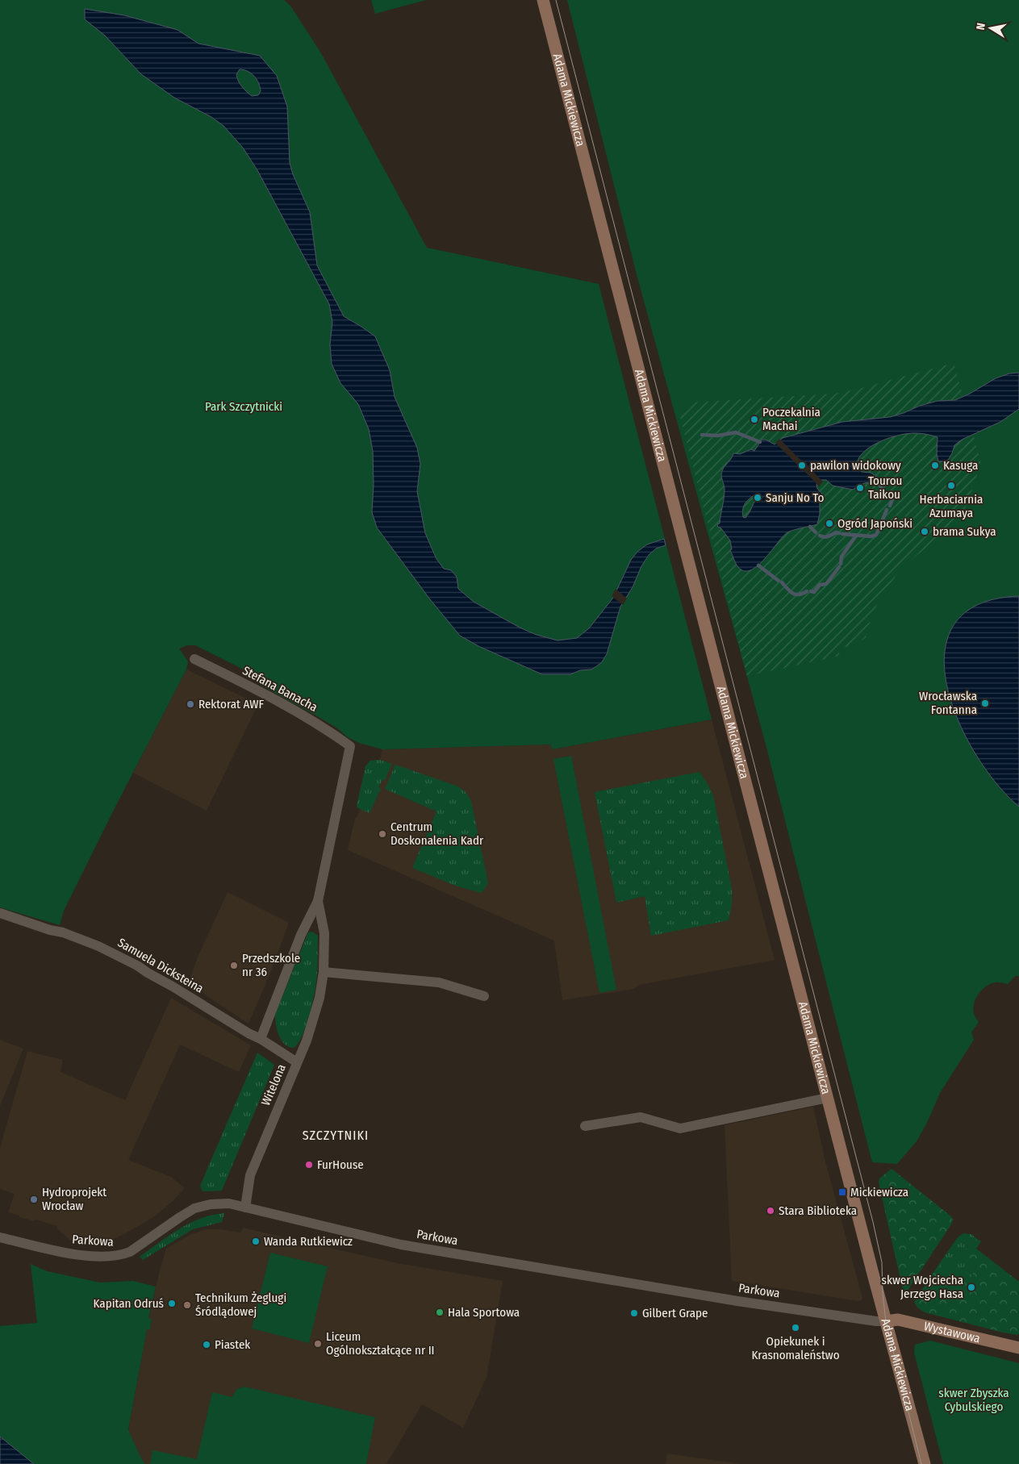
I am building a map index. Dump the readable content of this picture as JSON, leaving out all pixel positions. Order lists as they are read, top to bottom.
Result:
{
  "streets": {
    "main road": ["Adama Mickiewicza", "Wystawowa"],
    "street": [
      "Stefana Banacha",
      "Samuela Dicksteina",
      "Witelona",
      "Parkowa"
    ]
  },
  "crossings": [
    ["Adama Mickiewicza", "Parkowa"],
    ["Adama Mickiewicza", "Wystawowa"],
    ["Stefana Banacha", "Witelona"],
    ["Samuela Dicksteina", "Witelona"],
    ["Witelona", "Parkowa"],
    ["Parkowa", "Wystawowa"]
  ],
  "districts": ["SZCZYTNIKI"],
  "parks": ["Park Szczytnicki", "skwer Zbyszka Cybulskiego"],
  "places": {
    "other": [
      "Poczekalnia Machai",
      "pawilon widokowy",
      "Kasuga",
      "Herbaciarnia Azumaya",
      "Tourou Taikou",
      "Sanju No To",
      "Ogród Japoński",
      "brama Sukya",
      "Wrocławska Fontanna",
      "Rektorat AWF",
      "Centrum Doskonalenia Kadr",
      "Przedszkole nr 36",
      "FurHouse",
      "Hydroprojekt Wrocław",
      "Stara Biblioteka",
      "Wanda Rutkiewicz",
      "skwer Wojciecha Jerzego Hasa",
      "Kapitan Odruś",
      "Technikum Żeglugi Śródlądowej",
      "Hala Sportowa",
      "Gilbert Grape",
      "Opiekunek i Krasnomaleństwo",
      "Liceum Ogólnokształcące nr II",
      "Piastek"
    ],
    "transit": ["Mickiewicza"]
  },
  "north": "left"
}
